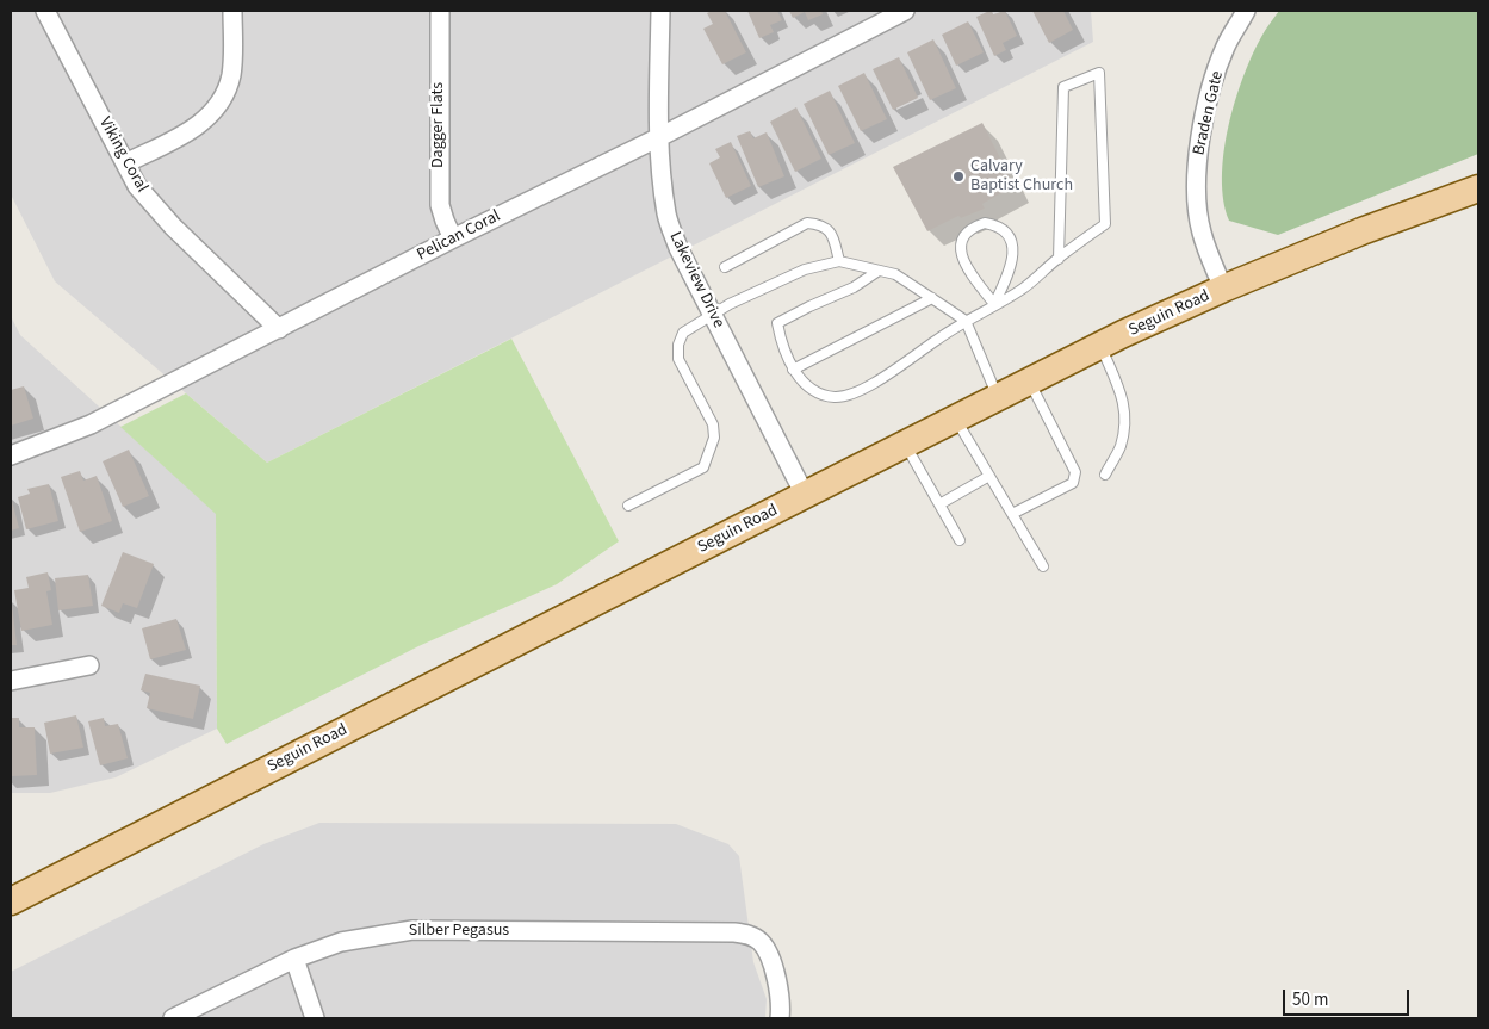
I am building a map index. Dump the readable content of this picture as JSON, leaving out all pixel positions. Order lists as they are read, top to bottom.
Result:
{
  "streets": {
    "main road": ["Seguin Road"],
    "street": [
      "Braden Gate",
      "Dagger Flats",
      "Viking Coral",
      "Pelican Coral",
      "Lakeview Drive",
      "Silber Pegasus"
    ]
  },
  "crossings": [
    ["Braden Gate", "Seguin Road"],
    ["Dagger Flats", "Pelican Coral"],
    ["Viking Coral", "Pelican Coral"],
    ["Pelican Coral", "Lakeview Drive"],
    ["Lakeview Drive", "Seguin Road"]
  ],
  "places": ["Calvary Baptist Church"],
  "scale_bar": "50 m"
}
